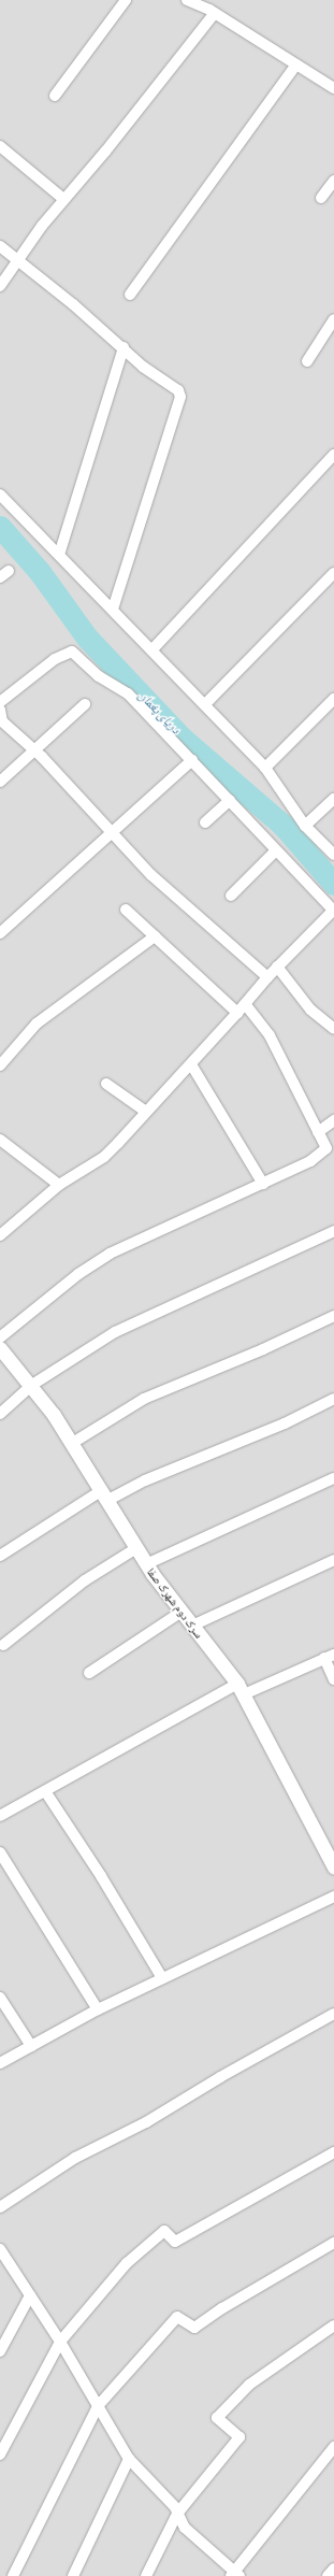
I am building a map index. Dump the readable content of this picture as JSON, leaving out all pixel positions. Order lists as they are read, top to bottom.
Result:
{
  "streets": {
    "street": ["سرک دوم شهرک صفا"]
  },
  "water": ["دریای پغمان"]
}
